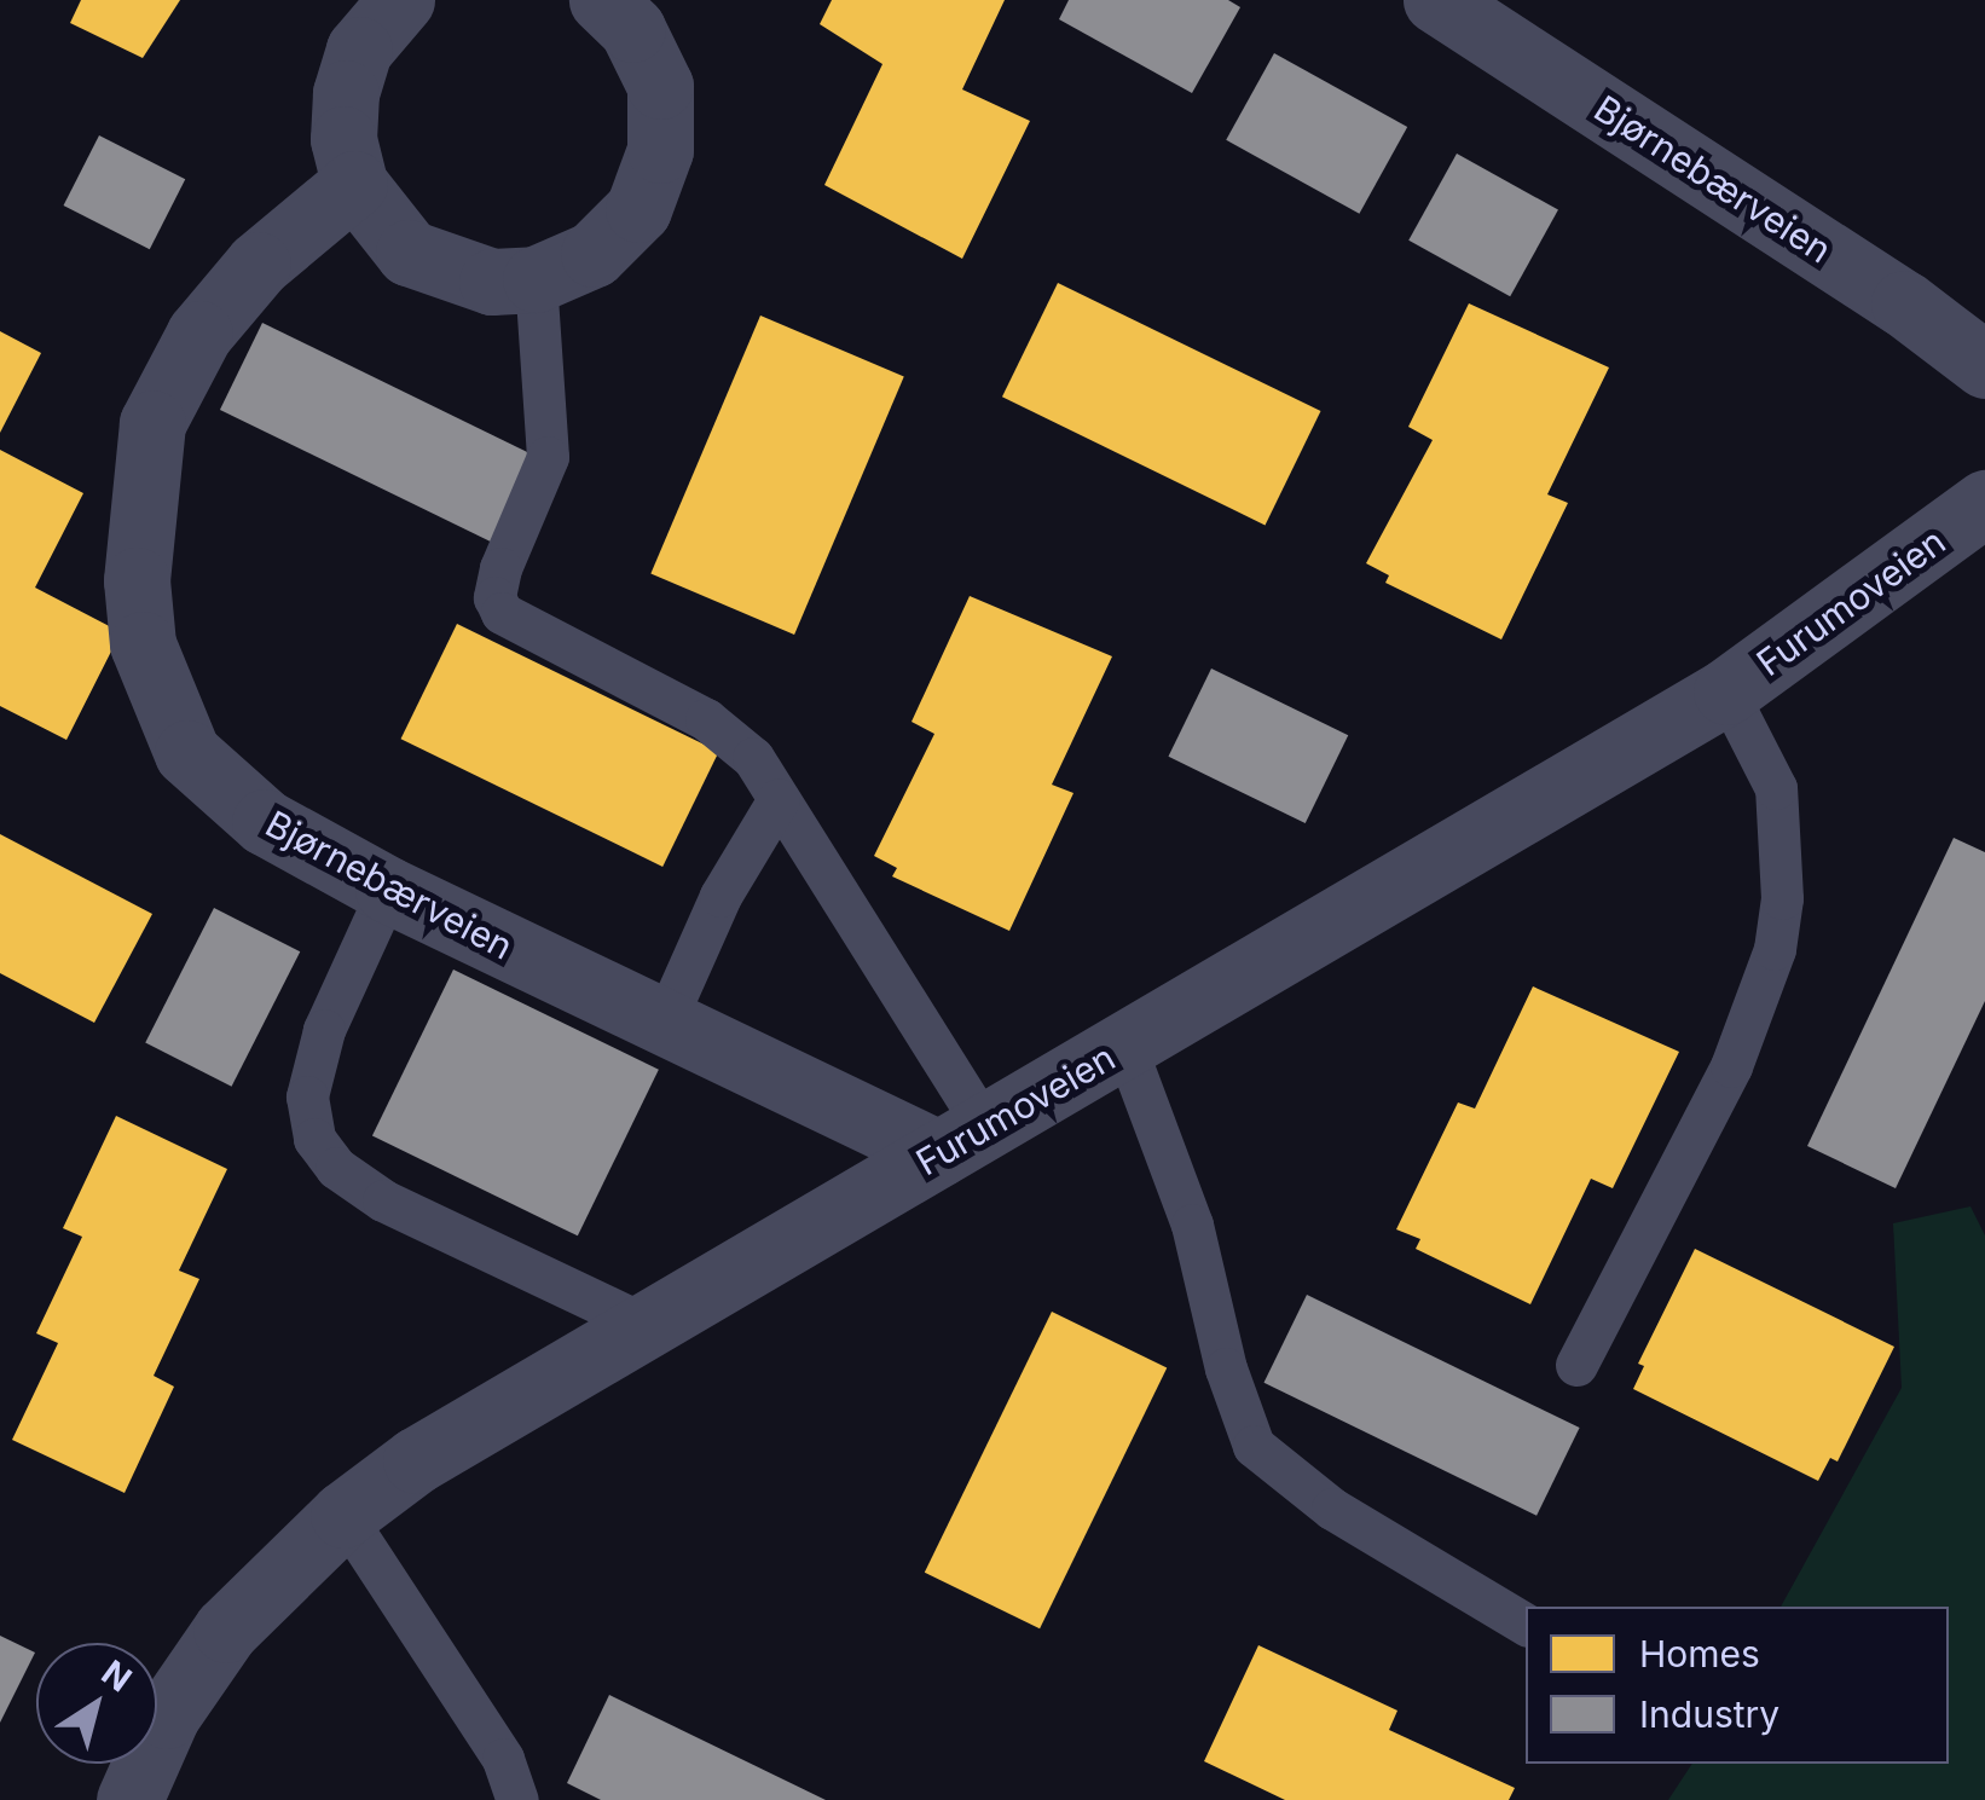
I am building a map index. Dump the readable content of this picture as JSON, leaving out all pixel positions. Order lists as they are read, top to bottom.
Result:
{
  "streets": {
    "street": ["Bjørnebærveien", "Furumoveien"]
  },
  "crossings": [
    ["Bjørnebærveien", "Furumoveien"]
  ],
  "legend": ["Homes", "Industry"],
  "north": "top right"
}
